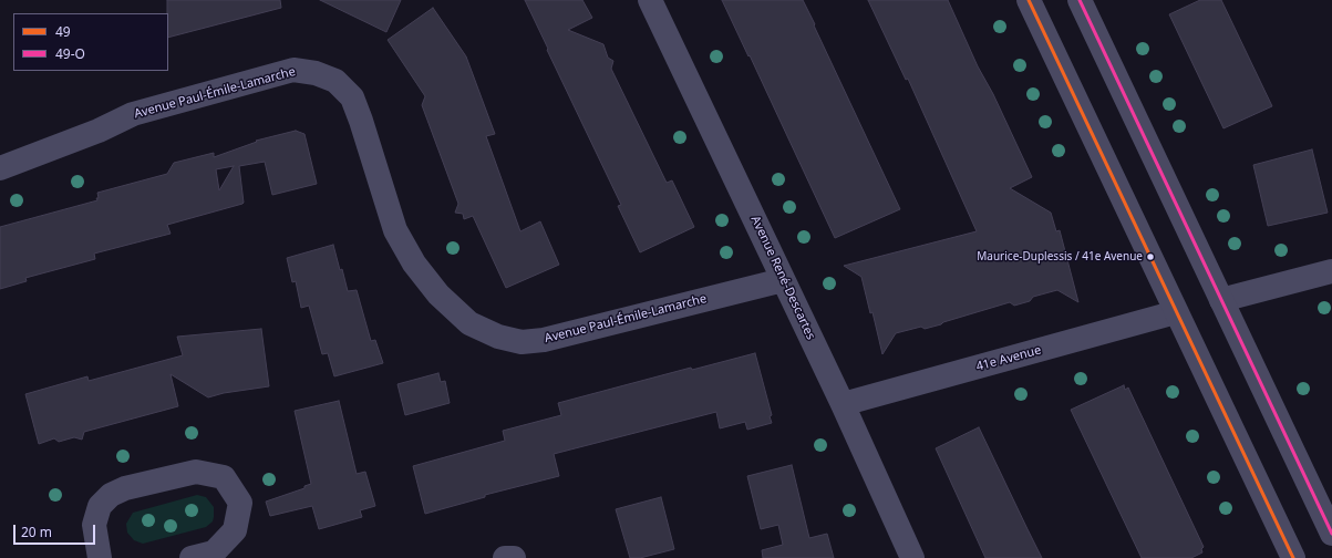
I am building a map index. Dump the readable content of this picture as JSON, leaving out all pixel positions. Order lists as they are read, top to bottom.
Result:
{
  "streets": {
    "street": ["Avenue Paul-Émile-Lamarche", "Avenue René-Descartes", "41e Avenue"]
  },
  "crossings": [
    ["Avenue Paul-Émile-Lamarche", "Avenue René-Descartes"],
    ["Avenue René-Descartes", "41e Avenue"]
  ],
  "places": ["Maurice-Duplessis / 41e Avenue"],
  "lines": ["transit line 49", "transit line 49-O"],
  "legend": ["49", "49-O"],
  "scale_bar": "20 m"
}
